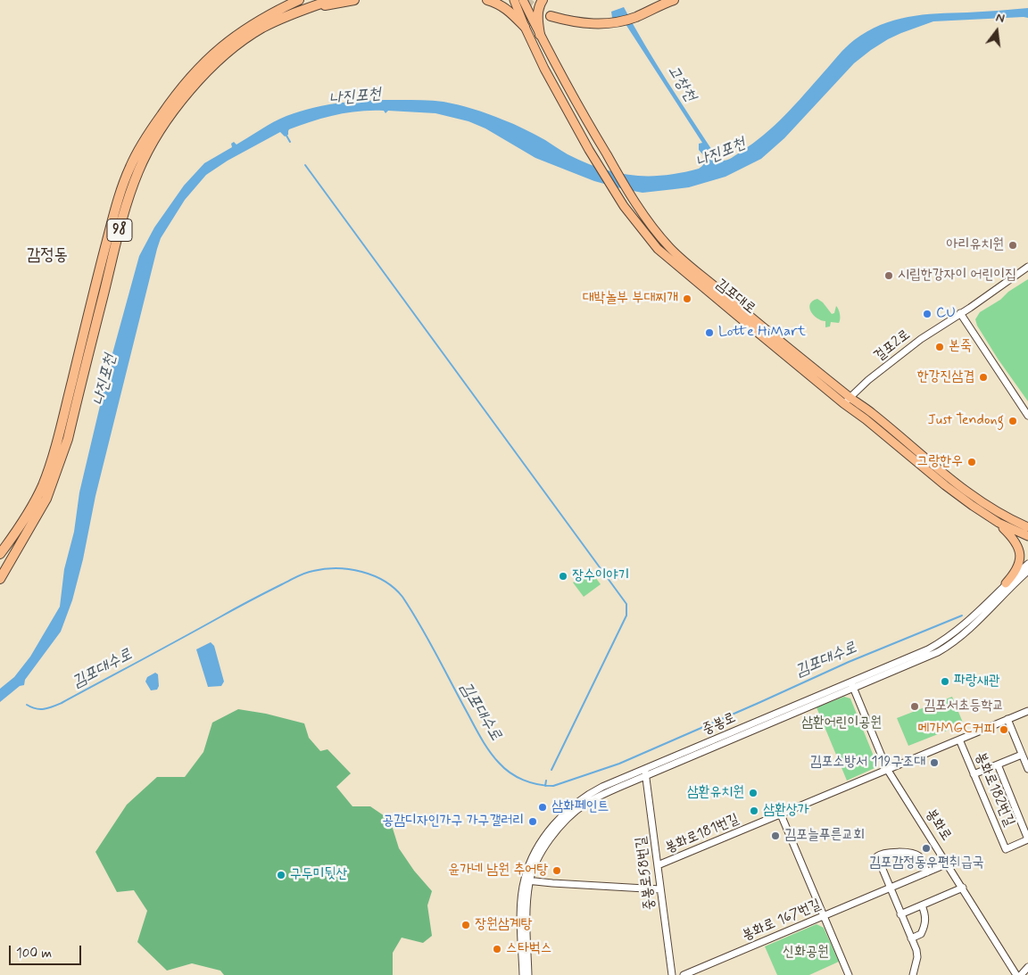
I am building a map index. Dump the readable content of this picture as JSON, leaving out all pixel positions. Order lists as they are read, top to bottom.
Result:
{
  "streets": {
    "highway": ["98"],
    "main road": ["김포대로"],
    "street": [
      "걸포2로",
      "중봉로",
      "봉화로182번길",
      "봉화로",
      "봉화로181번길",
      "중봉로58번길",
      "봉화로 167번길"
    ]
  },
  "crossings": [
    ["김포대로", "걸포2로"],
    ["중봉로", "봉화로"],
    ["중봉로", "중봉로58번길"],
    ["봉화로182번길", "봉화로"],
    ["봉화로182번길", "봉화로181번길"],
    ["봉화로", "봉화로181번길"],
    ["봉화로", "봉화로 167번길"],
    ["봉화로181번길", "중봉로58번길"]
  ],
  "districts": ["감정동"],
  "water": ["고창천", "나진포천", "김포대수로"],
  "parks": ["삼환어린이공원", "신화공원"],
  "places": [
    "아리유치원",
    "시립한강자이 어린이집",
    "대박놀부 부대찌개",
    "CU",
    "Lotte HiMart",
    "본죽",
    "한강진삼겹",
    "Just Tendong",
    "그랑한우",
    "장수이야기",
    "파랑새관",
    "김포서초등학교",
    "메가MGC커피",
    "김포소방서 119구조대",
    "삼환유치원",
    "삼화페인트",
    "삼환상가",
    "공감디자인가구 가구갤러리",
    "김포늘푸른교회",
    "김포감정동우편취급국",
    "윤가네 남원 추어탕",
    "구두미뒷산",
    "장원삼계탕",
    "스타벅스"
  ],
  "scale_bar": "100 m",
  "north": "top"
}
